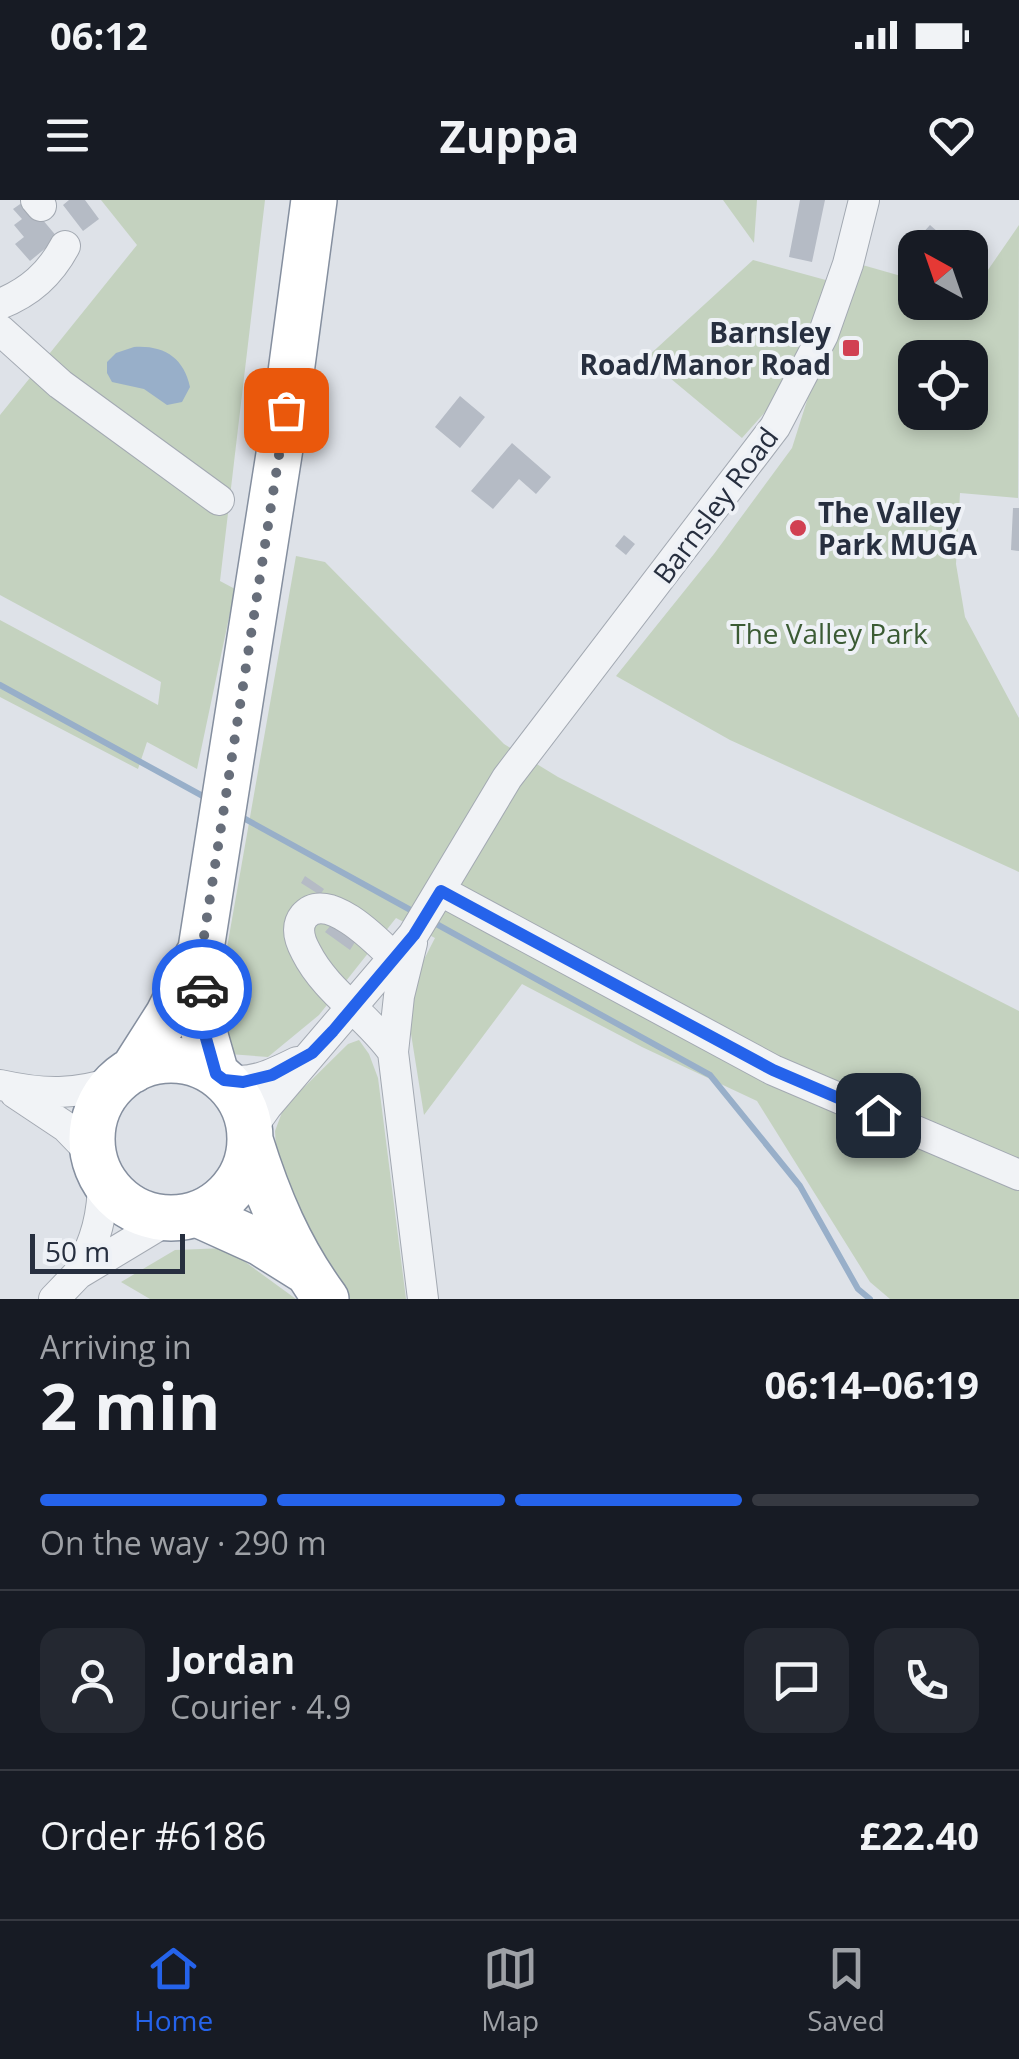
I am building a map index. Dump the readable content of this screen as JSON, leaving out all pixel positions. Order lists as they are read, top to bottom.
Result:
{
  "streets": {
    "street": ["Barnsley Road"]
  },
  "parks": ["The Valley Park"],
  "places": {
    "transit": ["Barnsley Road/Manor Road"],
    "other": ["The Valley Park MUGA"]
  },
  "scale_bar": "50 m",
  "north": "top left",
  "page": {
    "status": "06:12",
    "header": "Zuppa",
    "scale": "50 m",
    "heading": ["2 min", "Arriving in", "06:14–06:19"],
    "panel": [
      "Jordan",
      "Courier · 4.9",
      "Order #6186",
      "£22.40"
    ],
    "bar": "On the way · 290 m",
    "tabs": ["Home", "Map", "Saved"]
  }
}
